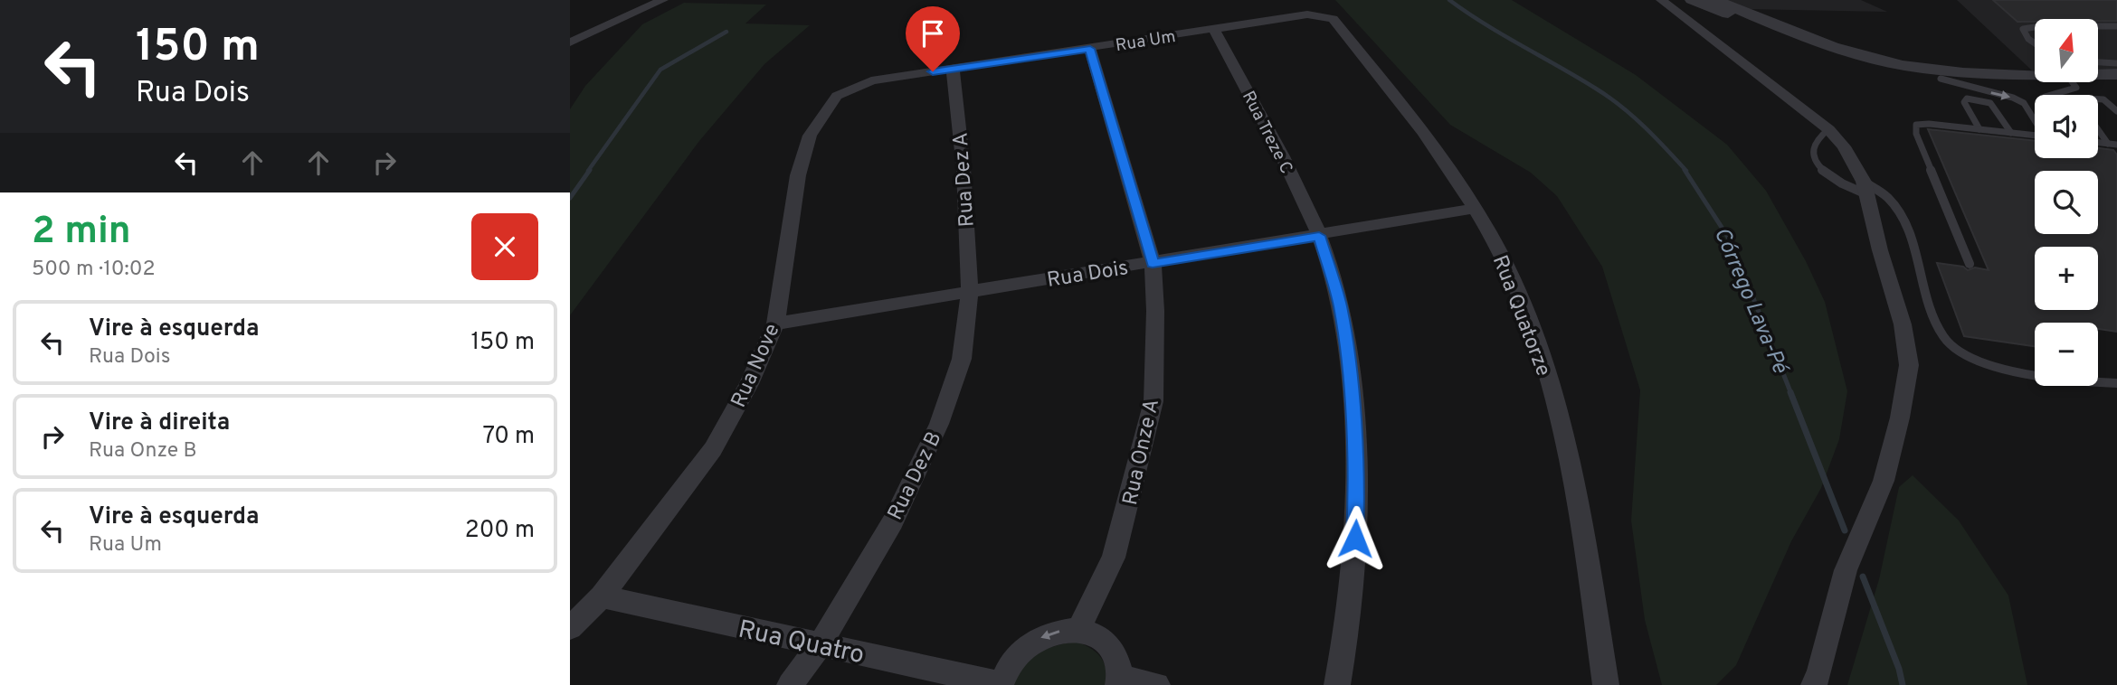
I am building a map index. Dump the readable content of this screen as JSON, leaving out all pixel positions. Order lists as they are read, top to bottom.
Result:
{
  "streets": {
    "street": [
      "Rua Um",
      "Rua Treze C",
      "Rua Dez A",
      "Rua Dois",
      "Rua Quatorze",
      "Rua Nove",
      "Rua Onze A",
      "Rua Dez B",
      "Rua Quatro"
    ]
  },
  "crossings": [
    ["Rua Um", "Rua Treze C"],
    ["Rua Um", "Rua Dez A"],
    ["Rua Um", "Rua Quatorze"],
    ["Rua Um", "Rua Nove"],
    ["Rua Um", "Rua Onze A"],
    ["Rua Treze C", "Rua Dois"],
    ["Rua Dez A", "Rua Dois"],
    ["Rua Dez A", "Rua Dez B"],
    ["Rua Dois", "Rua Quatorze"],
    ["Rua Dois", "Rua Nove"],
    ["Rua Dois", "Rua Onze A"],
    ["Rua Dois", "Rua Dez B"],
    ["Rua Nove", "Rua Quatro"],
    ["Rua Dez B", "Rua Quatro"]
  ],
  "water": ["Córrego Lava-Pé"],
  "north": "top",
  "page": {
    "turn": ["150 m", "Rua Dois"],
    "map_buttons": ["+", "−"],
    "heading": ["2 min", "500 m · 10:02"],
    "list": [
      {
        "name": "Vire à esquerda",
        "note": "Rua Dois",
        "value": "150 m"
      },
      {
        "name": "Vire à direita",
        "note": "Rua Onze B",
        "value": "70 m"
      },
      {
        "name": "Vire à esquerda",
        "note": "Rua Um",
        "value": "200 m"
      }
    ]
  }
}
